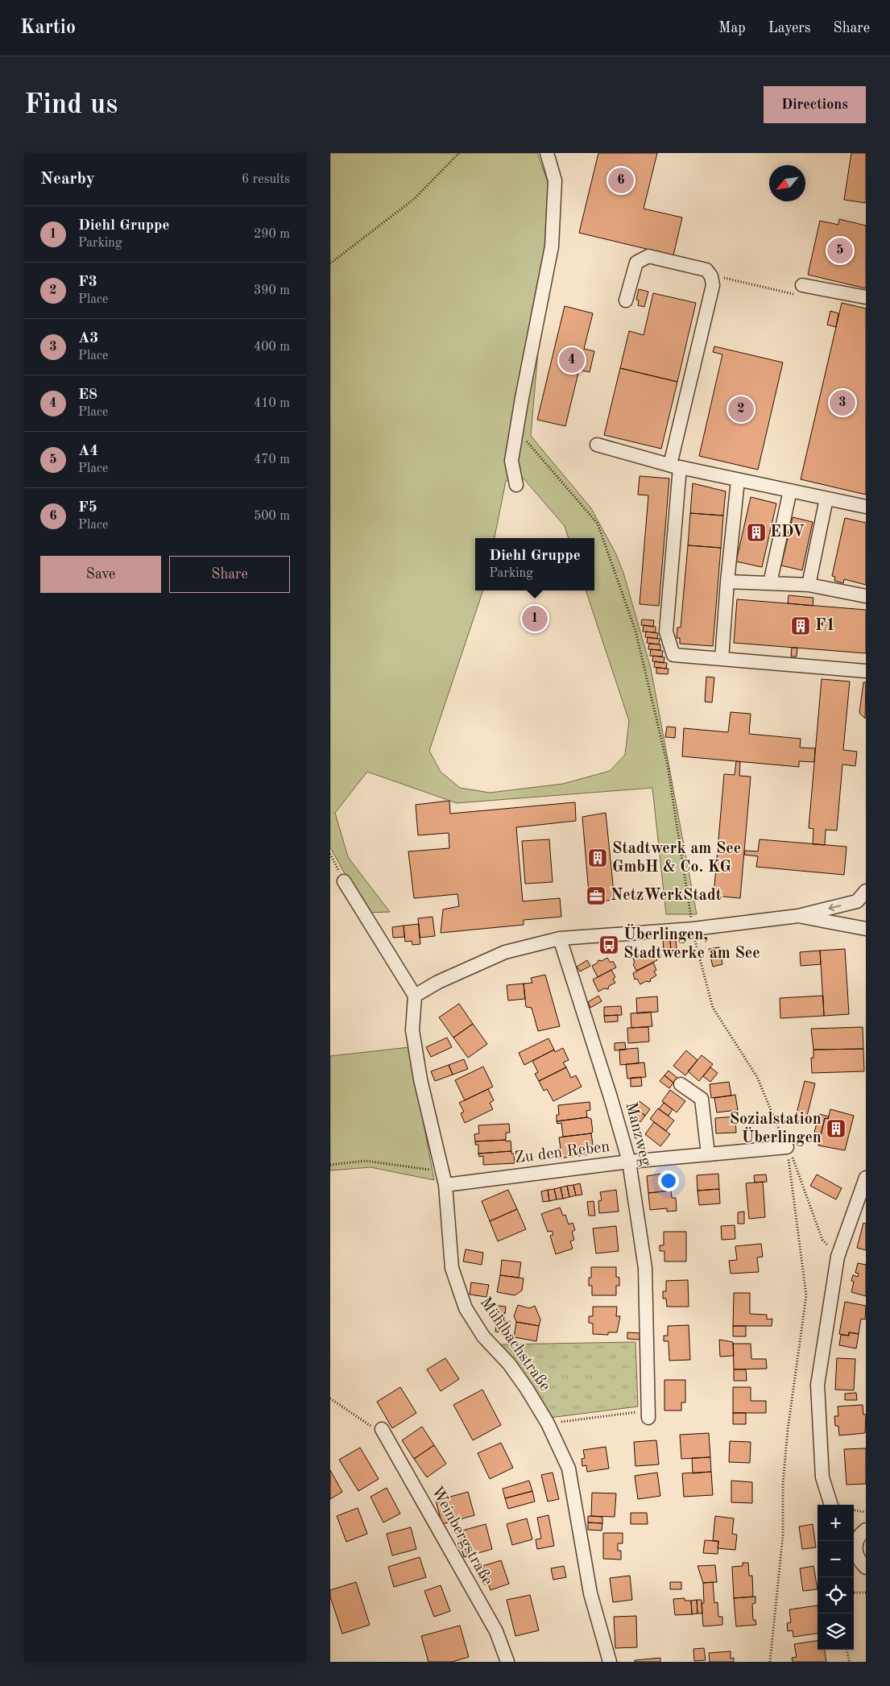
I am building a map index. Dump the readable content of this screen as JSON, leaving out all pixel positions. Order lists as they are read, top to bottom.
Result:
{
  "streets": {
    "street": [
      "Manzweg",
      "Zu den Reben",
      "Mühlbachstraße",
      "Weinbergstraße"
    ]
  },
  "crossings": [
    ["Manzweg", "Zu den Reben"],
    ["Zu den Reben", "Mühlbachstraße"]
  ],
  "places": {
    "building": [
      "EDV",
      "F1",
      "Stadtwerk am See GmbH & Co. KG",
      "Sozialstation Überlingen"
    ],
    "office": ["NetzWerkStadt"],
    "bus stop": ["Überlingen, Stadtwerke am See"]
  },
  "north": "bottom left",
  "page": {
    "header": "Kartio",
    "nav": ["Map", "Layers", "Share"],
    "buttons": [
      "Directions",
      ["Save", "Share"]
    ],
    "title": "Find us",
    "heading": ["Nearby", "6 results"],
    "pins": [
      "6",
      "5",
      "4",
      "3",
      "2",
      "1"
    ],
    "list": [
      {
        "mark": "1",
        "name": "Diehl Gruppe",
        "note": "Parking",
        "value": "290 m"
      },
      {
        "mark": "2",
        "name": "F3",
        "note": "Place",
        "value": "390 m"
      },
      {
        "mark": "3",
        "name": "A3",
        "note": "Place",
        "value": "400 m"
      },
      {
        "mark": "4",
        "name": "E8",
        "note": "Place",
        "value": "410 m"
      },
      {
        "mark": "5",
        "name": "A4",
        "note": "Place",
        "value": "470 m"
      },
      {
        "mark": "6",
        "name": "F5",
        "note": "Place",
        "value": "500 m"
      }
    ],
    "popup": ["Diehl Gruppe", "Parking"],
    "map_buttons": ["+", "−"]
  }
}
